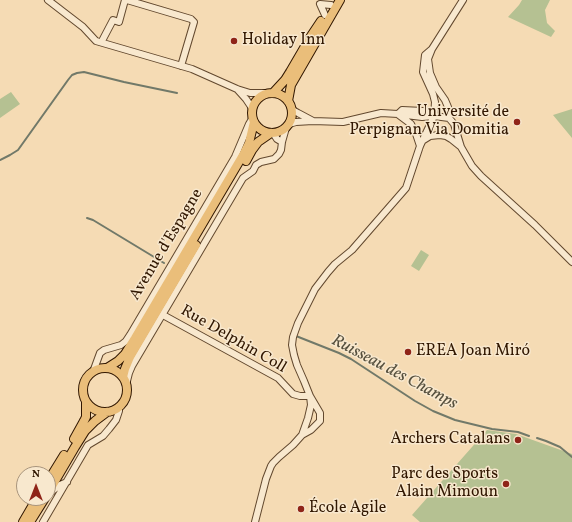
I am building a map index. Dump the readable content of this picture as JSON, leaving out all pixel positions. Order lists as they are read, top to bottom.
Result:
{
  "streets": {
    "main road": ["Avenue d'Espagne"],
    "street": ["Rue Delphin Coll"]
  },
  "crossings": [
    ["Avenue d'Espagne", "Rue Delphin Coll"]
  ],
  "water": ["Ruisseau des Champs"],
  "places": [
    "Holiday Inn",
    "Université de Perpignan Via Domitia",
    "EREA Joan Miró",
    "Archers Catalans",
    "Parc des Sports Alain Mimoun",
    "École Agile"
  ],
  "north": "top"
}
